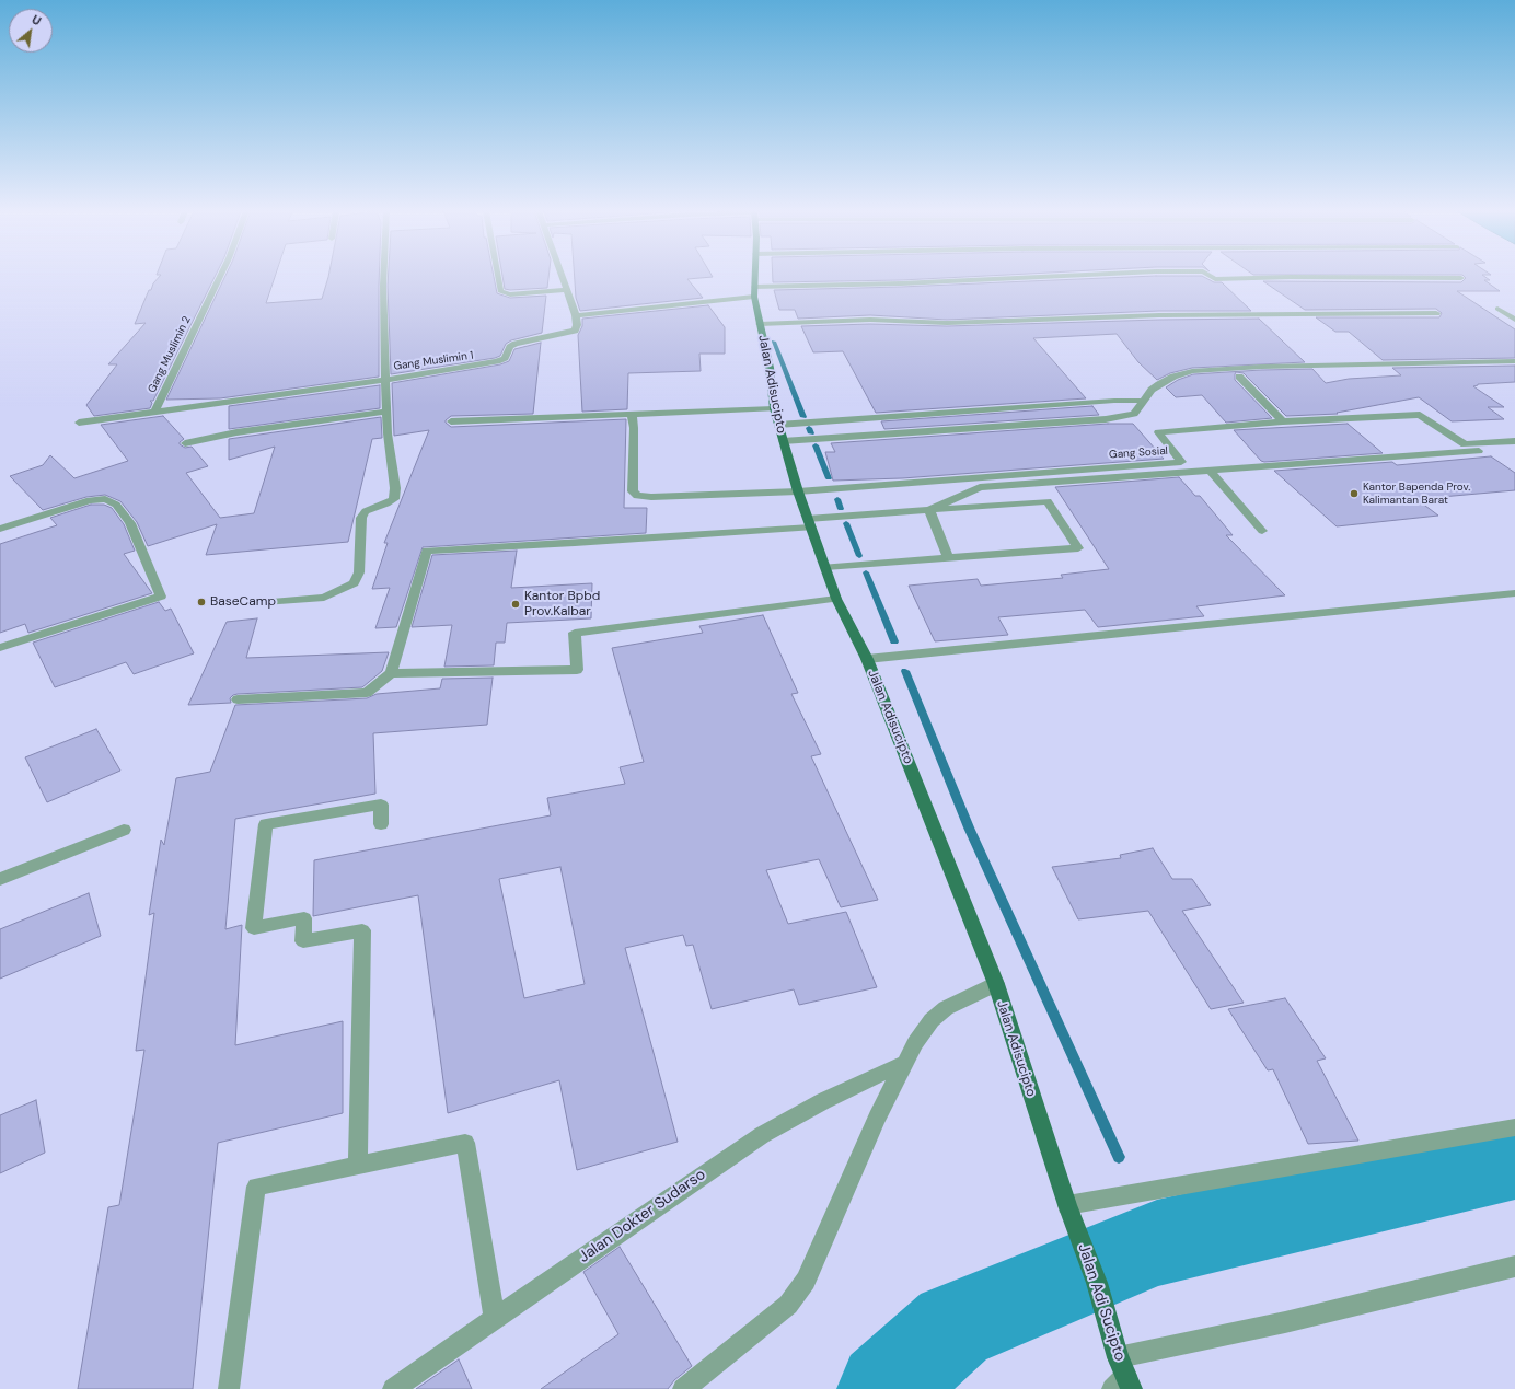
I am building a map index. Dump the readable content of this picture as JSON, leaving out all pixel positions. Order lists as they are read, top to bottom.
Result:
{
  "streets": {
    "main road": ["Jalan Adisucipto", "Jalan Adi Sucipto"],
    "street": [
      "Gang Muslimin 2",
      "Gang Muslimin 1",
      "Gang Sosial",
      "Jalan Dokter Sudarso"
    ]
  },
  "crossings": [
    ["Jalan Adisucipto", "Gang Sosial"],
    ["Jalan Adisucipto", "Jalan Adi Sucipto"]
  ],
  "places": ["Kantor Bapenda Prov. Kalimantan Barat", "BaseCamp", "Kantor Bpbd Prov.Kalbar"],
  "north": "top right"
}
